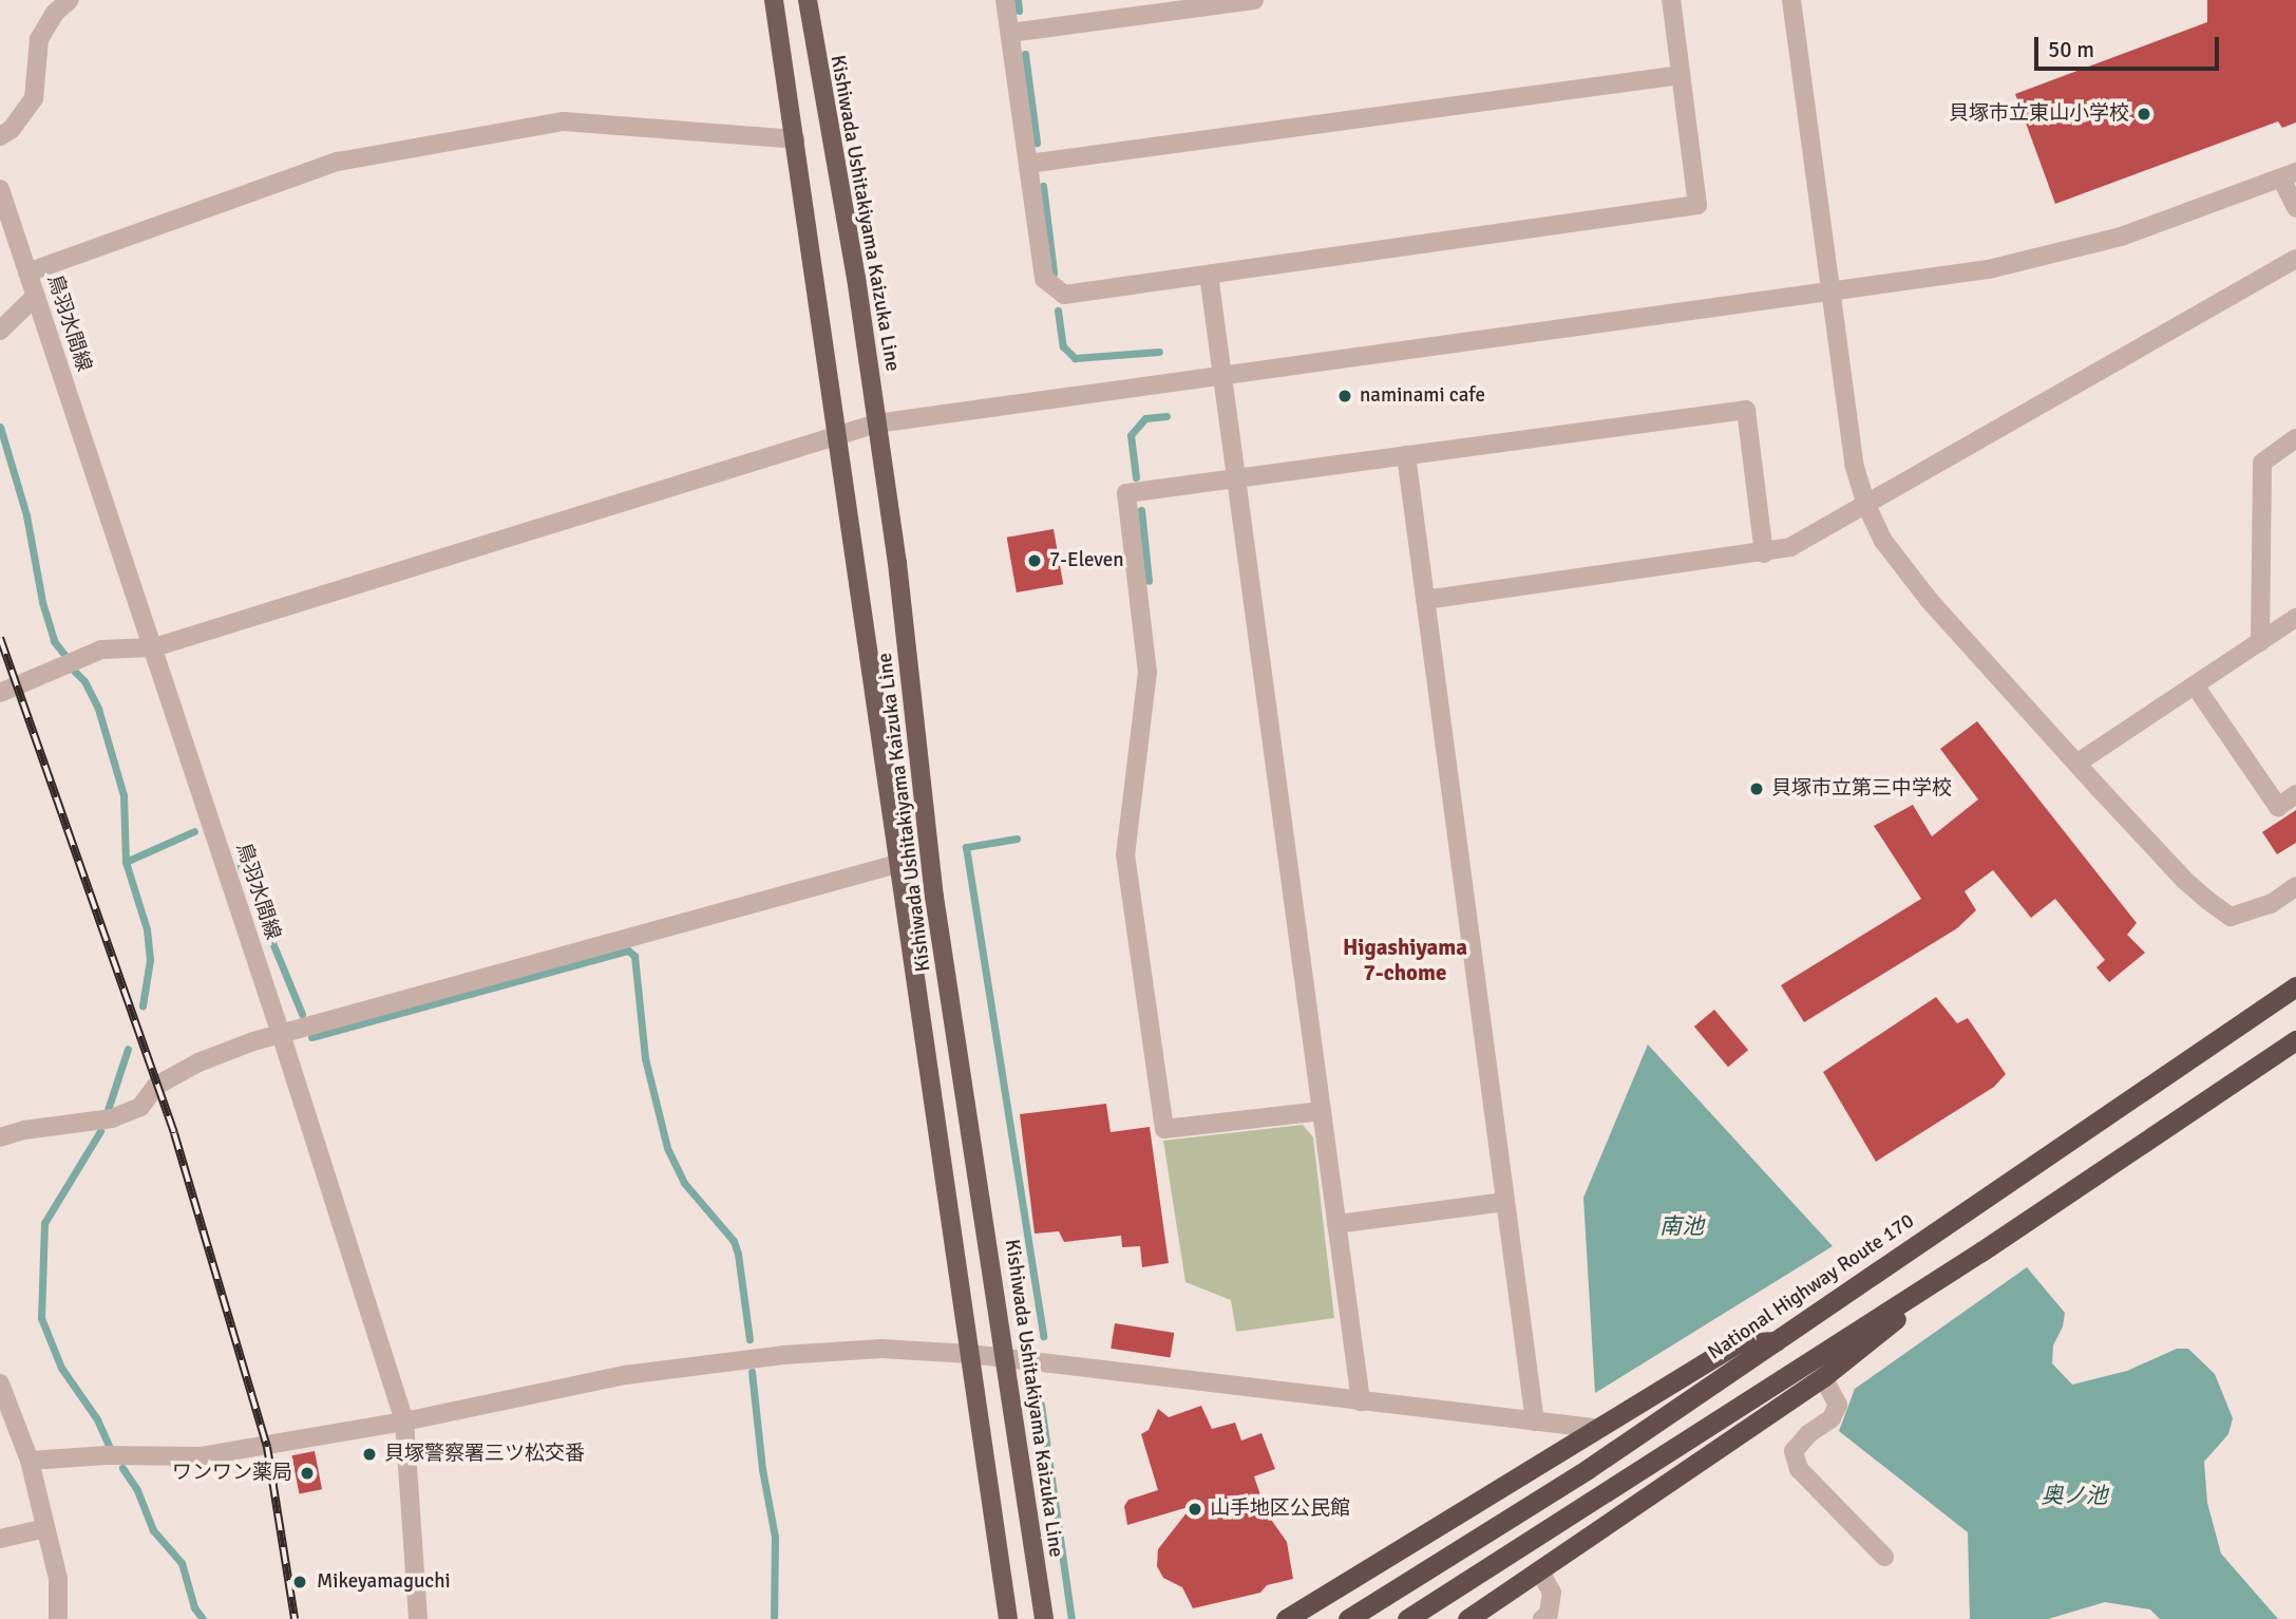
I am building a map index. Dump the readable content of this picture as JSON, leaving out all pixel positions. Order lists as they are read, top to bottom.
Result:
{
  "streets": {
    "highway": ["National Highway Route 170"],
    "main road": ["Kishiwada Ushitakiyama Kaizuka Line"],
    "street": ["鳥羽水間線"]
  },
  "districts": ["Higashiyama 7-chome"],
  "water": ["南池", "奥ノ池"],
  "places": [
    "貝塚市立東山小学校",
    "naminami cafe",
    "7-Eleven",
    "貝塚市立第三中学校",
    "貝塚警察署三ツ松交番",
    "ワンワン薬局",
    "山手地区公民館",
    "Mikeyamaguchi"
  ],
  "scale_bar": "50 m"
}
